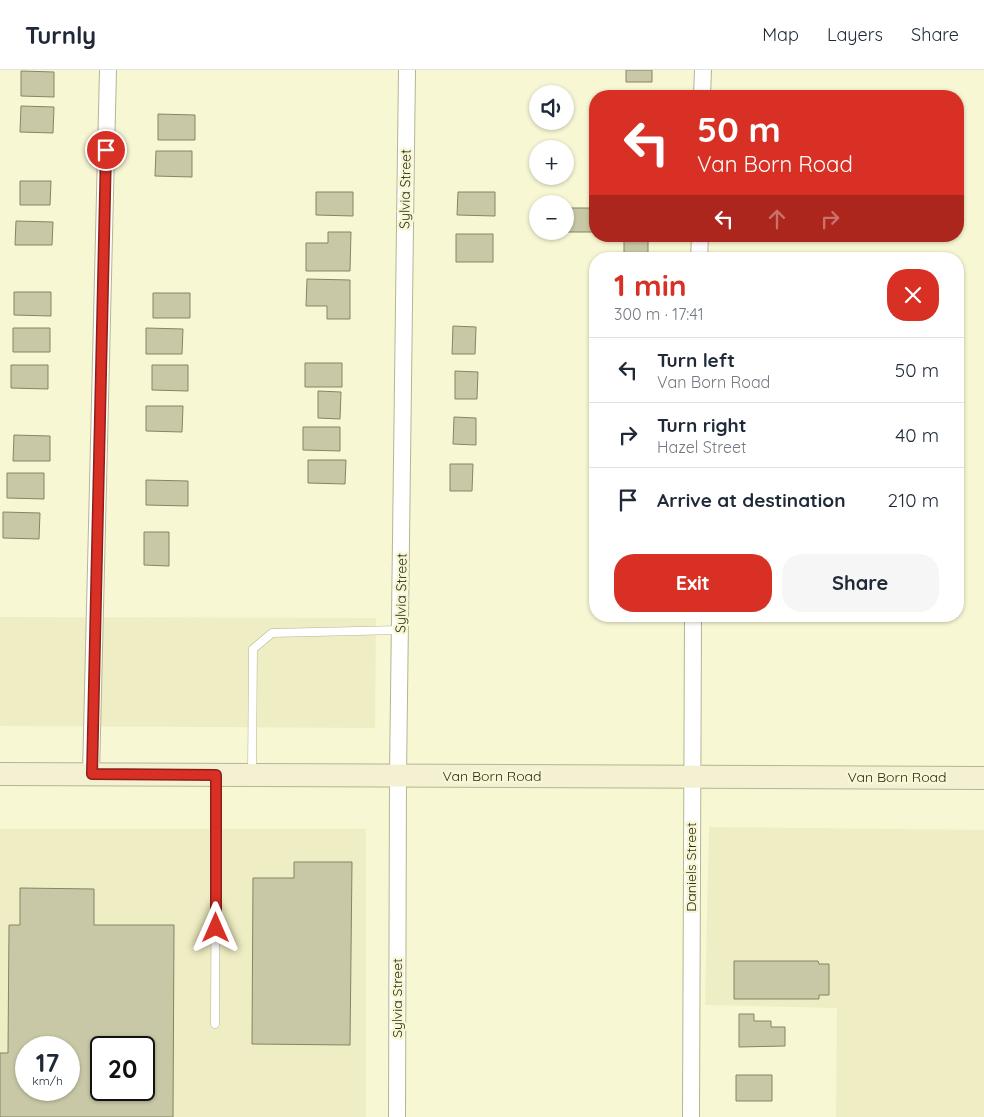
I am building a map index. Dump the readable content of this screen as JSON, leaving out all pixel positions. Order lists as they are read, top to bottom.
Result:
{
  "streets": {
    "main road": ["Van Born Road"],
    "street": ["Sylvia Street", "Daniels Street"]
  },
  "crossings": [
    ["Sylvia Street", "Van Born Road"],
    ["Van Born Road", "Daniels Street"]
  ],
  "page": {
    "header": "Turnly",
    "nav": ["Map", "Layers", "Share"],
    "map_buttons": ["+", "−"],
    "turn": ["50 m", "Van Born Road"],
    "heading": ["1 min", "300 m · 17:41"],
    "list": [
      {
        "name": "Turn left",
        "note": "Van Born Road",
        "value": "50 m"
      },
      {
        "name": "Turn right",
        "note": "Hazel Street",
        "value": "40 m"
      },
      {
        "name": "Arrive at destination",
        "value": "210 m"
      }
    ],
    "buttons": ["Exit", "Share"],
    "speed": "17 km/h",
    "limit": "20"
  }
}
